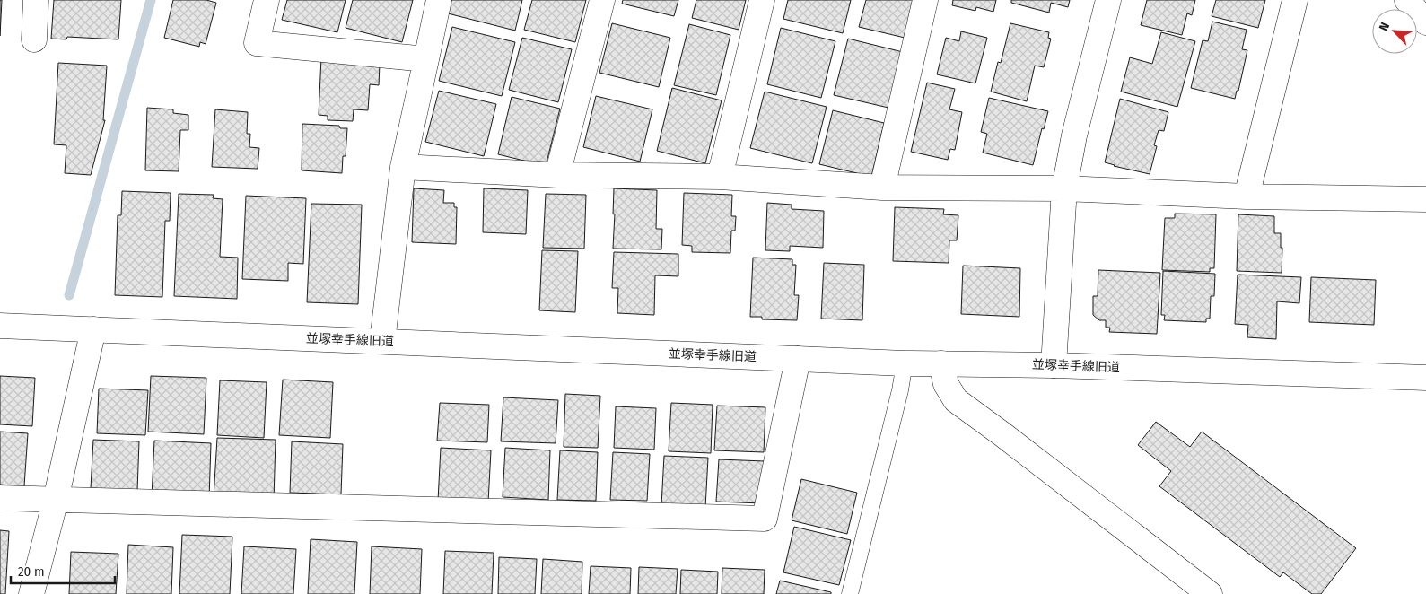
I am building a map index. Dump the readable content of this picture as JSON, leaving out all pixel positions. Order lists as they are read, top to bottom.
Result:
{
  "streets": {
    "street": ["並塚幸手線旧道"]
  },
  "scale_bar": "20 m",
  "north": "top left"
}
